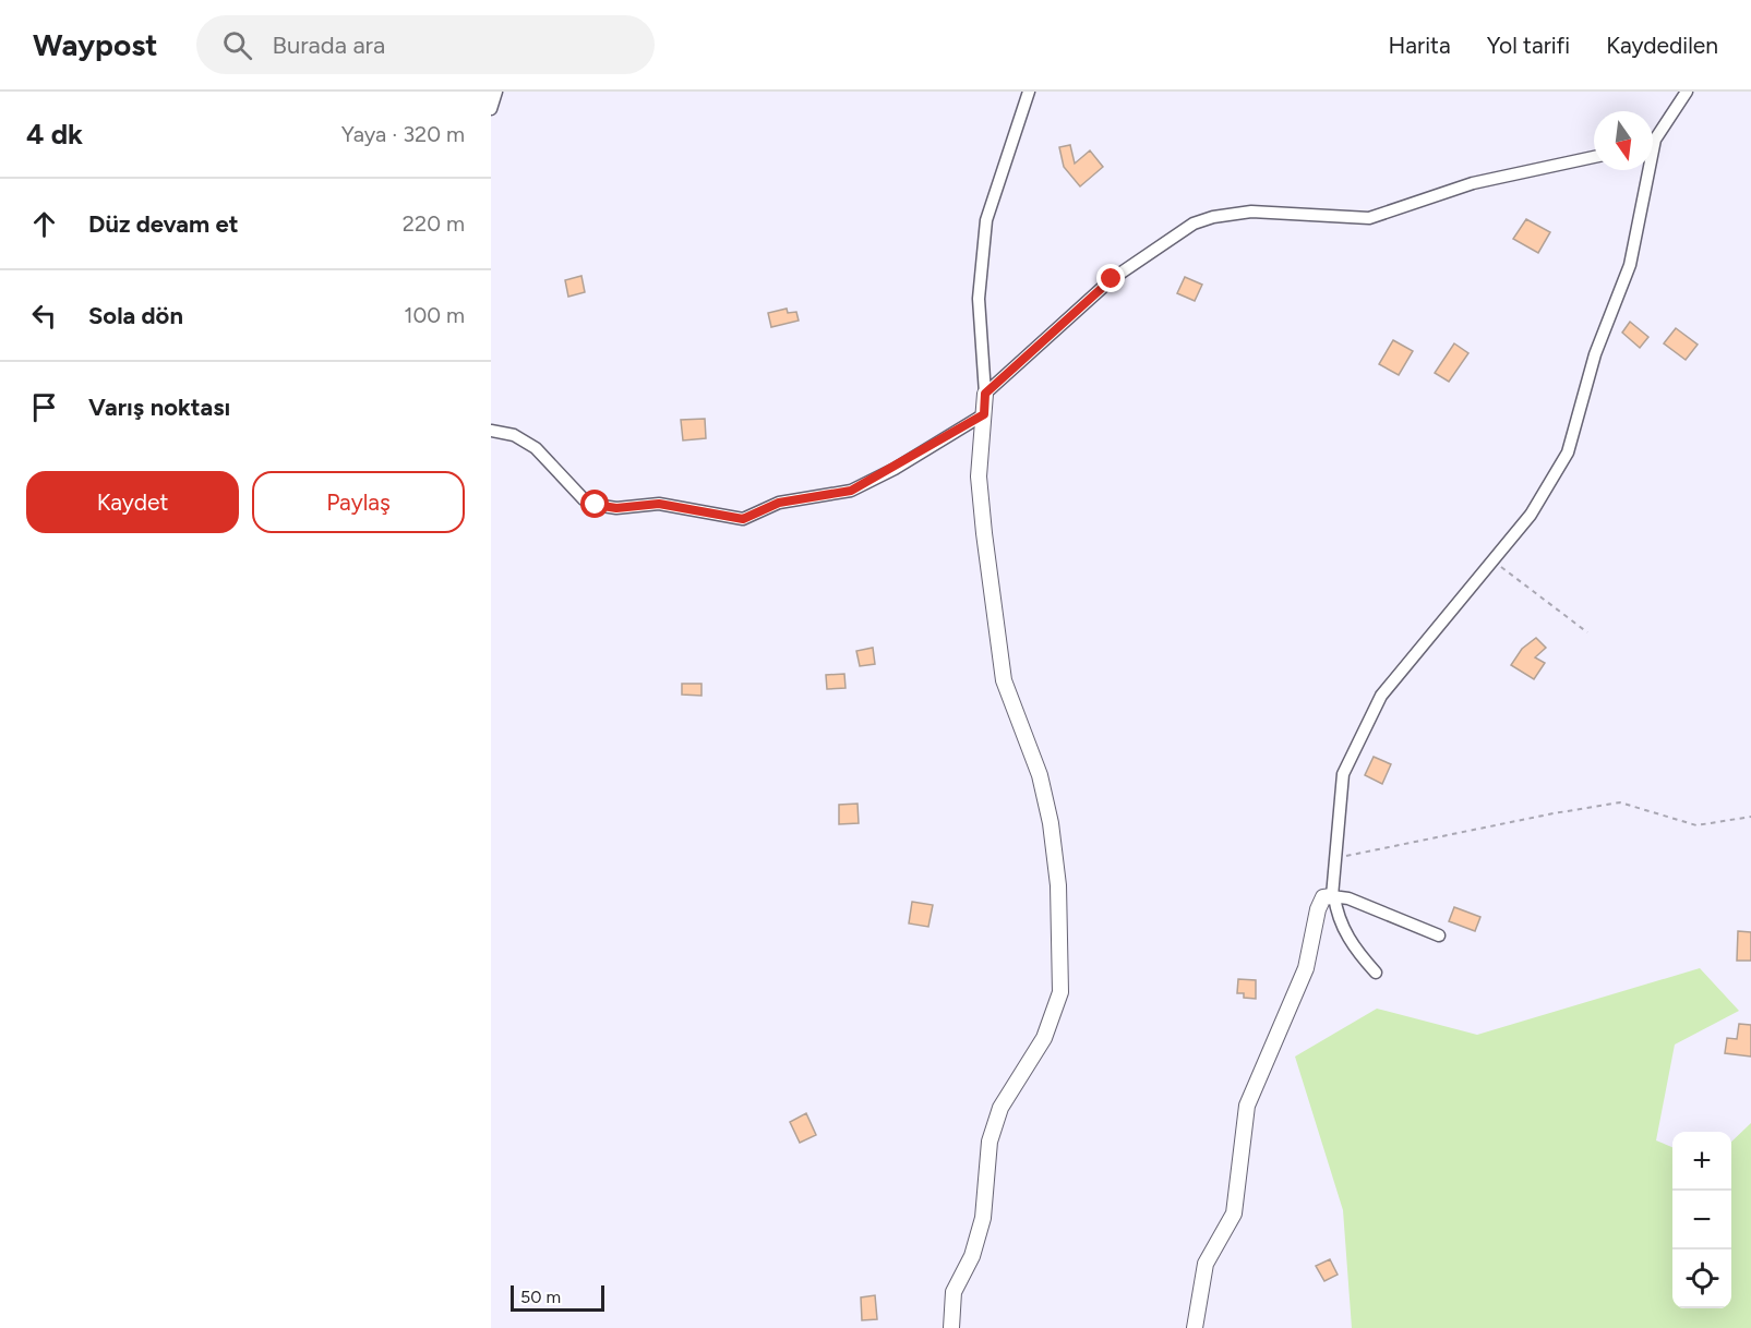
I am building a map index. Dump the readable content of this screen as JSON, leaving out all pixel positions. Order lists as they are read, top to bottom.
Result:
{
  "scale_bar": "50 m",
  "north": "bottom",
  "page": {
    "header": "Waypost",
    "search": "Burada ara",
    "nav": ["Harita", "Yol tarifi", "Kaydedilen"],
    "heading": ["4 dk", "Yaya · 320 m"],
    "list": [
      ["Düz devam et", "220 m"],
      ["Sola dön", "100 m"],
      "Varış noktası"
    ],
    "buttons": ["Kaydet", "Paylaş"],
    "map_buttons": ["+", "−"],
    "scale": "50 m"
  }
}
